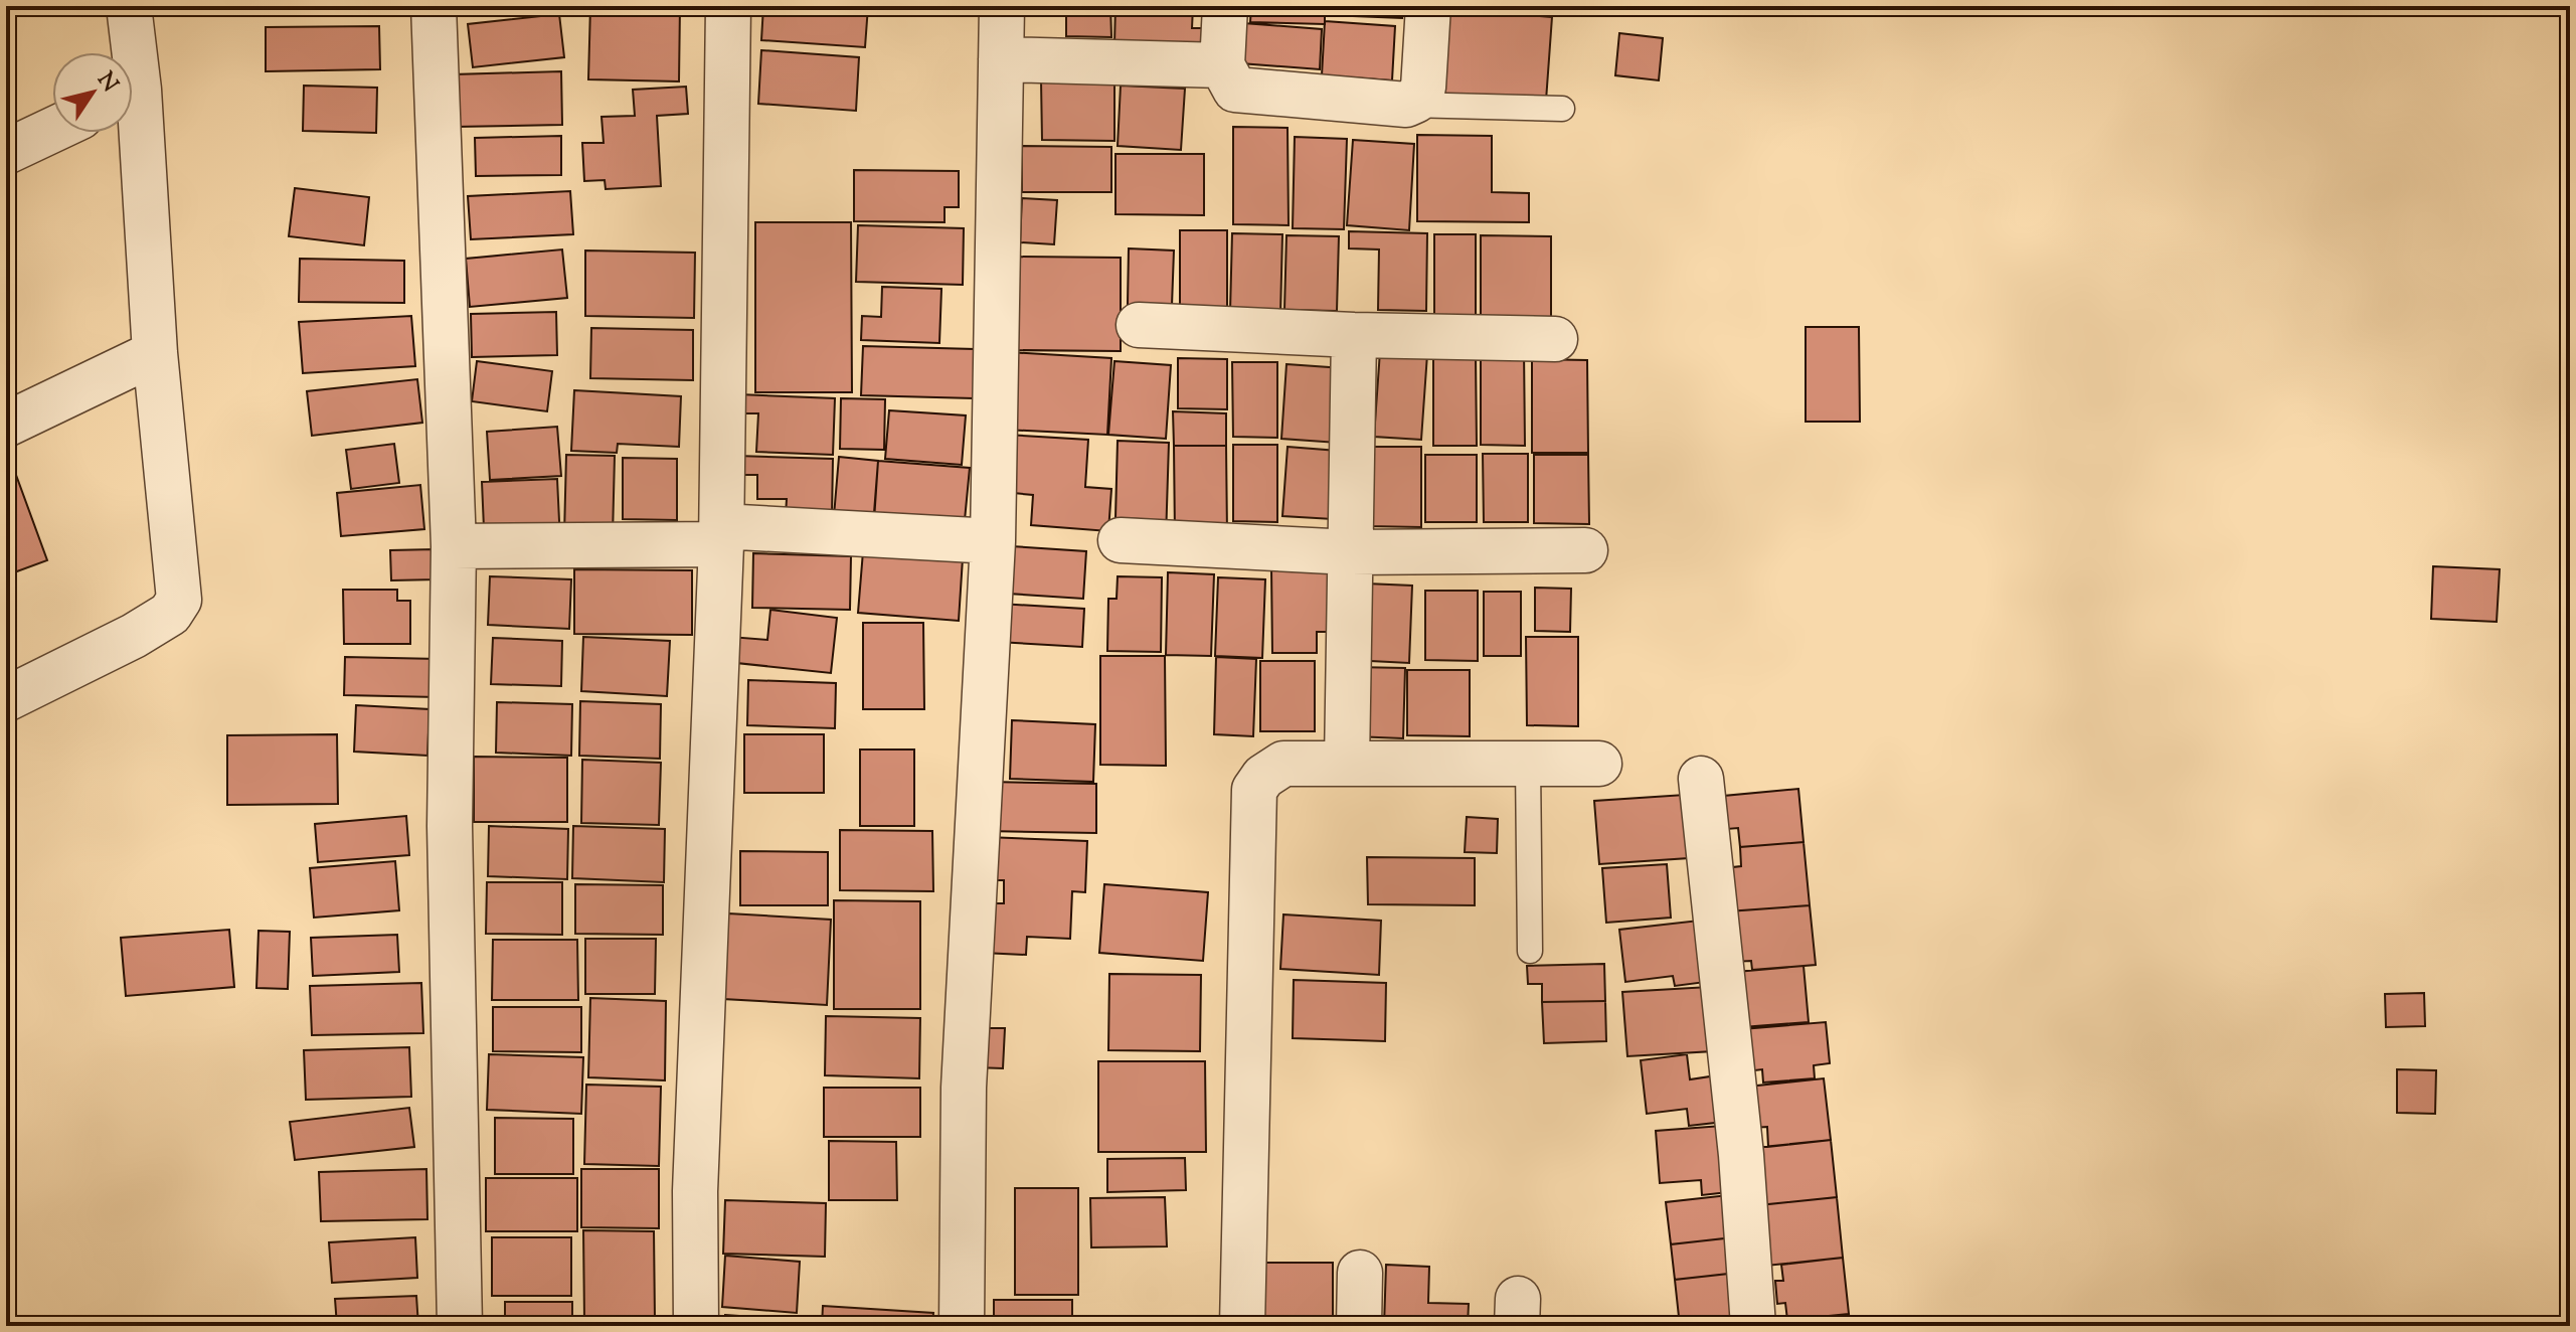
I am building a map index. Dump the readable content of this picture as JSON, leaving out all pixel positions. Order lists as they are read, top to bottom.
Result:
{
  "north": "top right"
}
